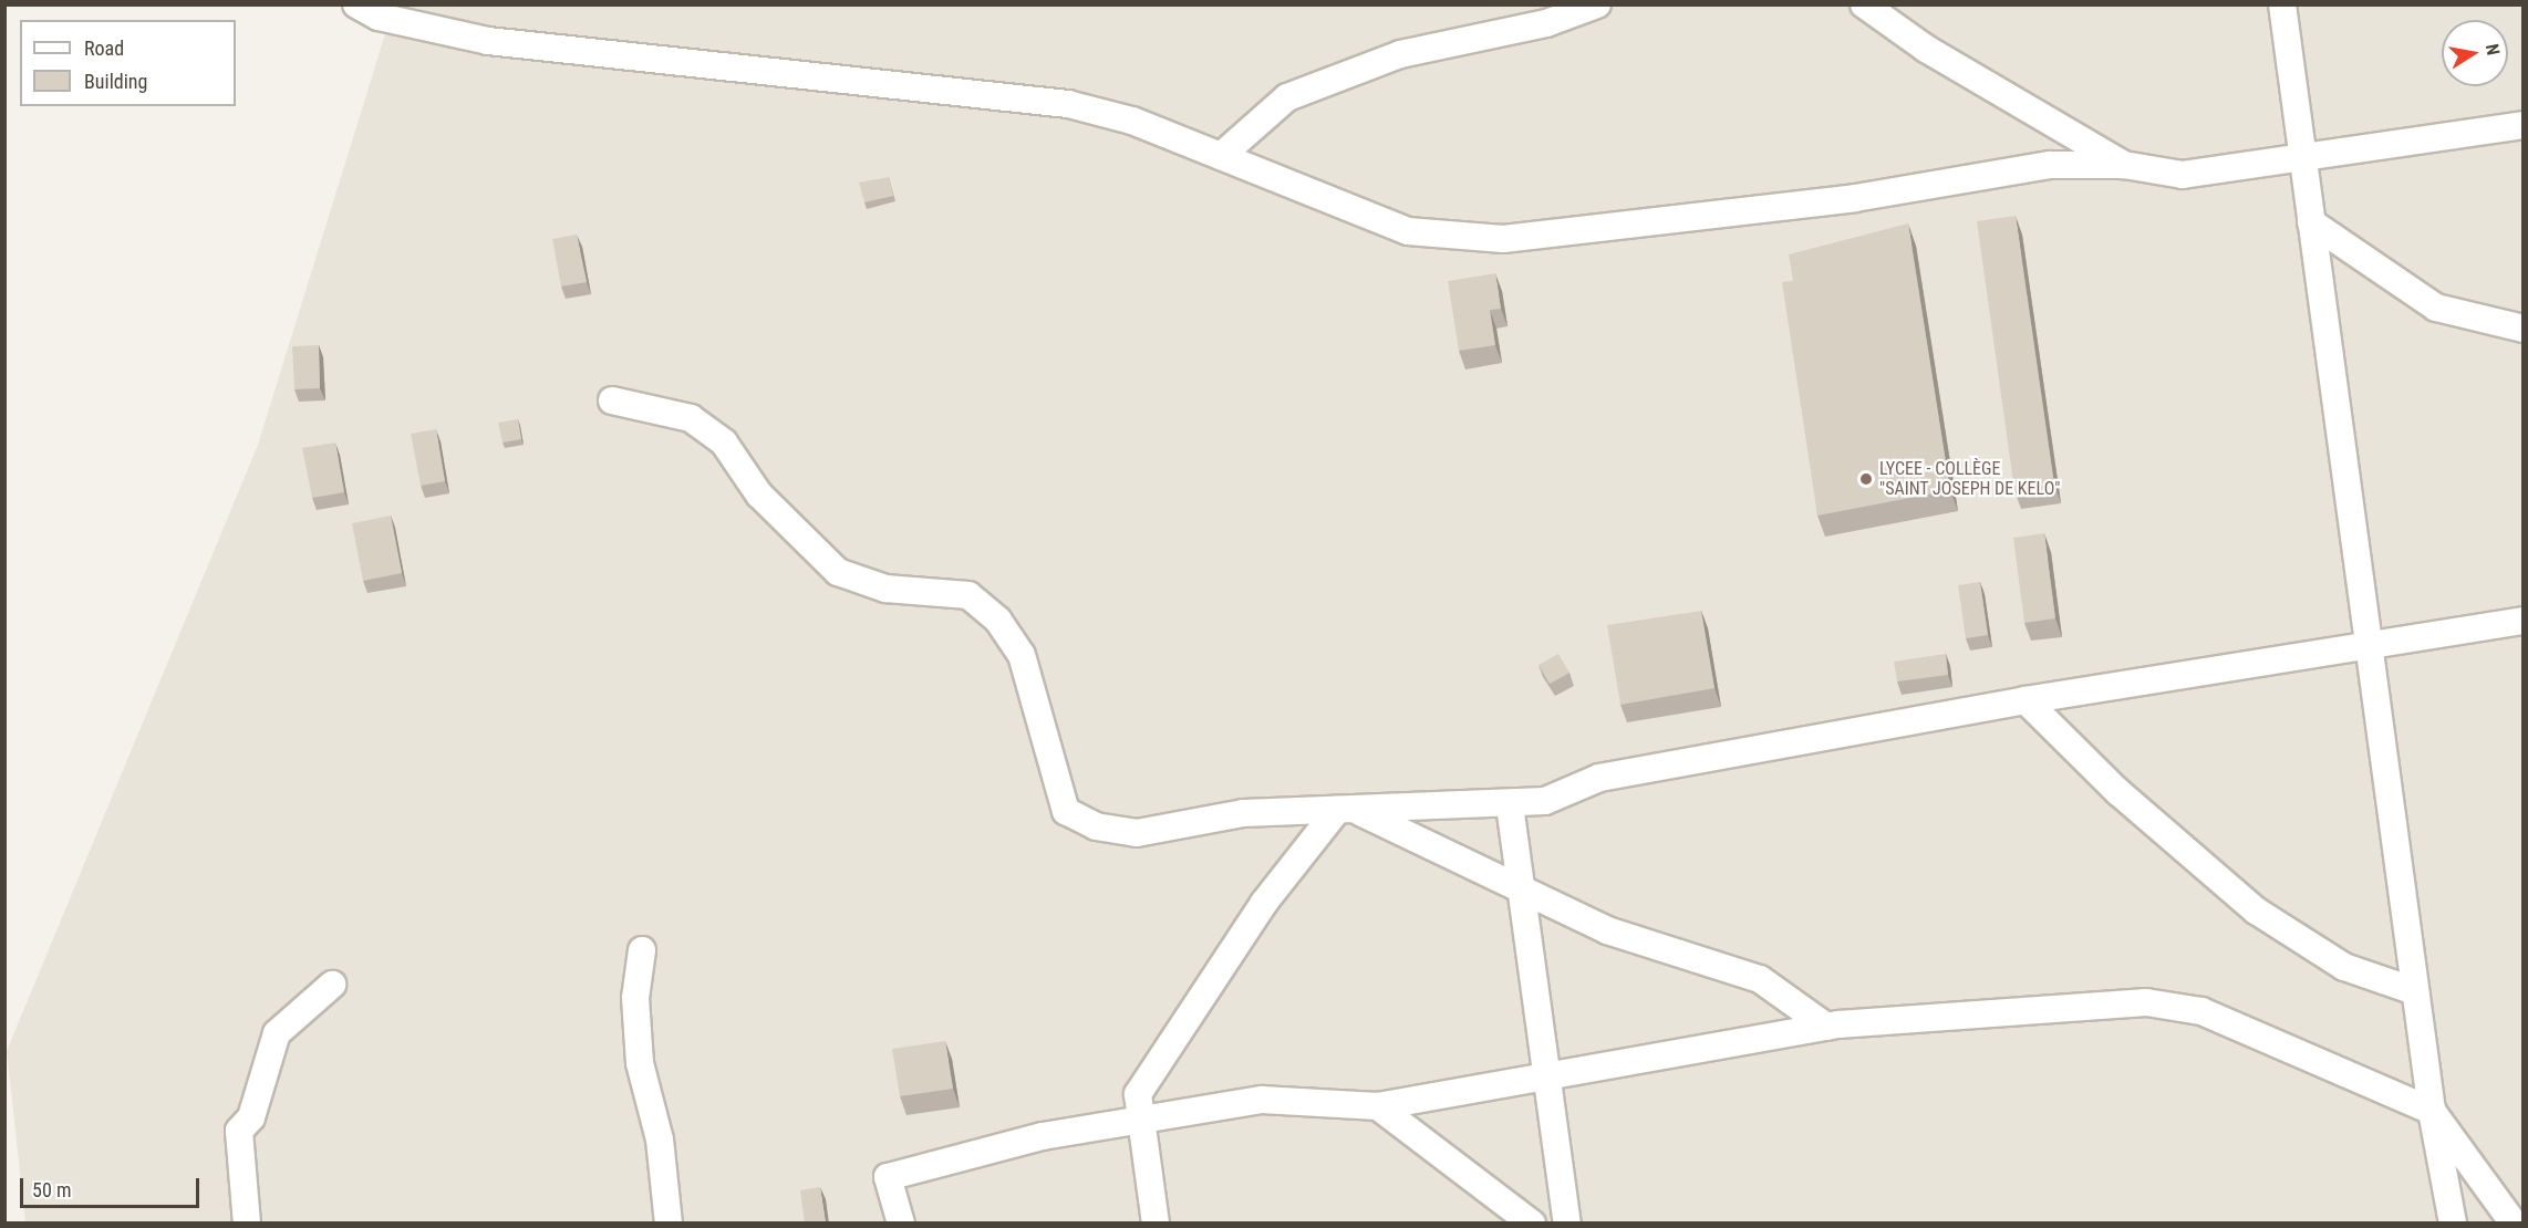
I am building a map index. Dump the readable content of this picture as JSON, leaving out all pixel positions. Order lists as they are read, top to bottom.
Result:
{
  "places": ["LYCEE - COLLÈGE \"SAINT JOSEPH DE KELO\""],
  "legend": ["Road", "Building"],
  "scale_bar": "50 m",
  "north": "right"
}
